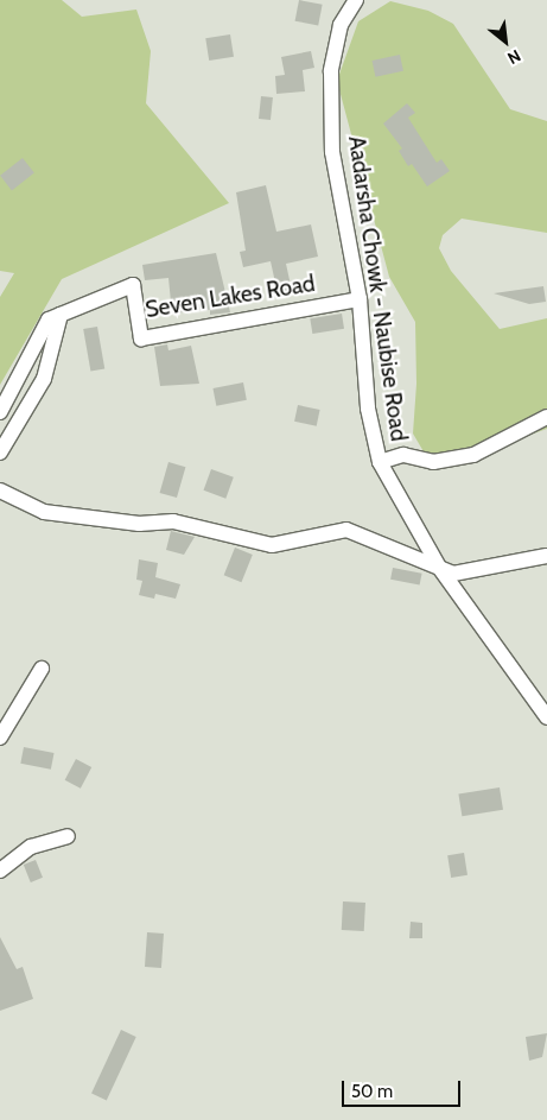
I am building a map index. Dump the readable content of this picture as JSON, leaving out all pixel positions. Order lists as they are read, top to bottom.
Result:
{
  "streets": {
    "street": ["Aadarsha Chowk - Naubise Road", "Seven Lakes Road"]
  },
  "crossings": [
    ["Aadarsha Chowk - Naubise Road", "Seven Lakes Road"]
  ],
  "scale_bar": "50 m",
  "north": "bottom right"
}
